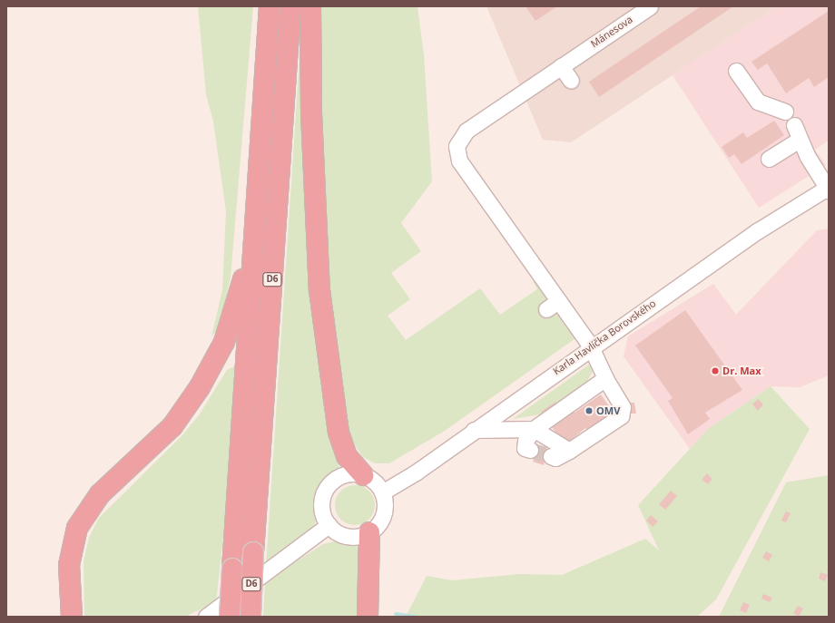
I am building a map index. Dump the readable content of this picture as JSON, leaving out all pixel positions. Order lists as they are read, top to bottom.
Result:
{
  "streets": {
    "highway": ["D6"],
    "street": ["Mánesova", "Karla Havlíčka Borovského"]
  },
  "crossings": [
    ["Mánesova", "Karla Havlíčka Borovského"]
  ],
  "places": ["Dr. Max", "OMV"]
}
